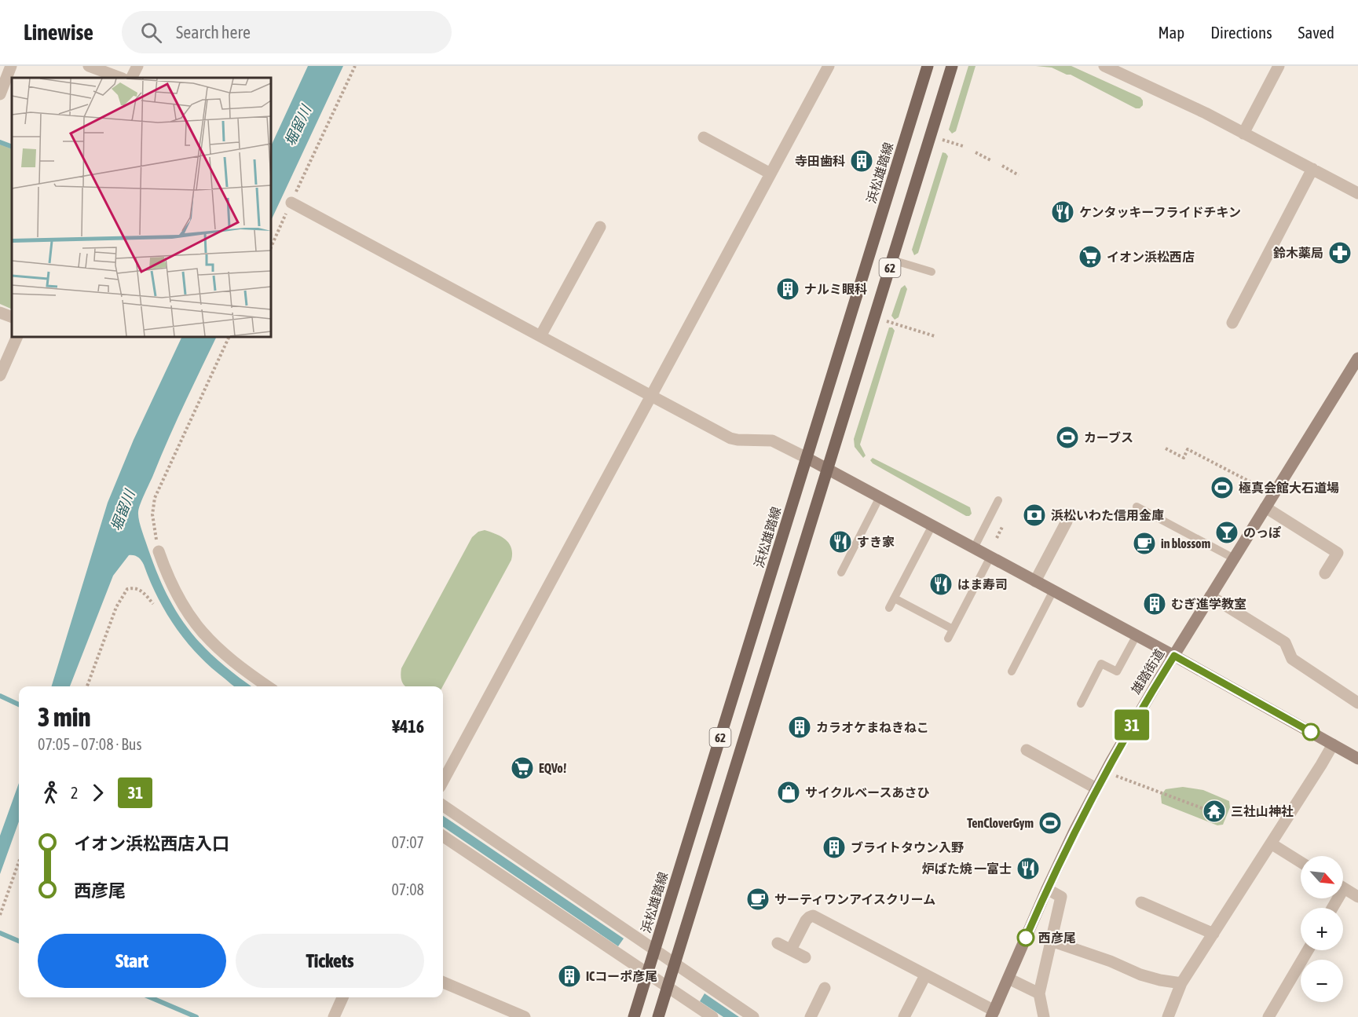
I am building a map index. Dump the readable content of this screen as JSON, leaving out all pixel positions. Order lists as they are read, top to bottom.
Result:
{
  "streets": {
    "main road": ["浜松雄踏線", "62"],
    "street": ["雄踏街道"]
  },
  "water": ["堀留川"],
  "places": {
    "building": [
      "寺田歯科",
      "ナルミ眼科",
      "むぎ進学教室",
      "カラオケまねきねこ",
      "ブライトタウン入野",
      "ICコーポ彦尾"
    ],
    "restaurant": [
      "ケンタッキーフライドチキン",
      "すき家",
      "はま寿司",
      "炉ばた焼 一富士"
    ],
    "pharmacy": ["鈴木薬局"],
    "supermarket": ["イオン浜松西店", "EQVo!"],
    "sports": ["カーブス", "極真会館大石道場", "TenCloverGym"],
    "bank": ["浜松いわた信用金庫"],
    "bar": ["のっぽ"],
    "cafe": ["in blossom", "サーティワンアイスクリーム"],
    "shop": ["サイクルベースあさひ"],
    "temple": ["三社山神社"],
    "other": ["西彦尾"]
  },
  "lines": ["bus line 31"],
  "north": "bottom right",
  "page": {
    "header": "Linewise",
    "search": "Search here",
    "nav": ["Map", "Directions", "Saved"],
    "on_map": "31",
    "heading": ["3 min", "07:05 – 07:08 · Bus", "¥416"],
    "legs": ["2", "31"],
    "list": [
      {
        "name": "イオン浜松西店入口",
        "value": "07:07"
      },
      {
        "name": "西彦尾",
        "value": "07:08"
      }
    ],
    "map_buttons": ["+", "−"],
    "buttons": ["Start", "Tickets"]
  }
}
